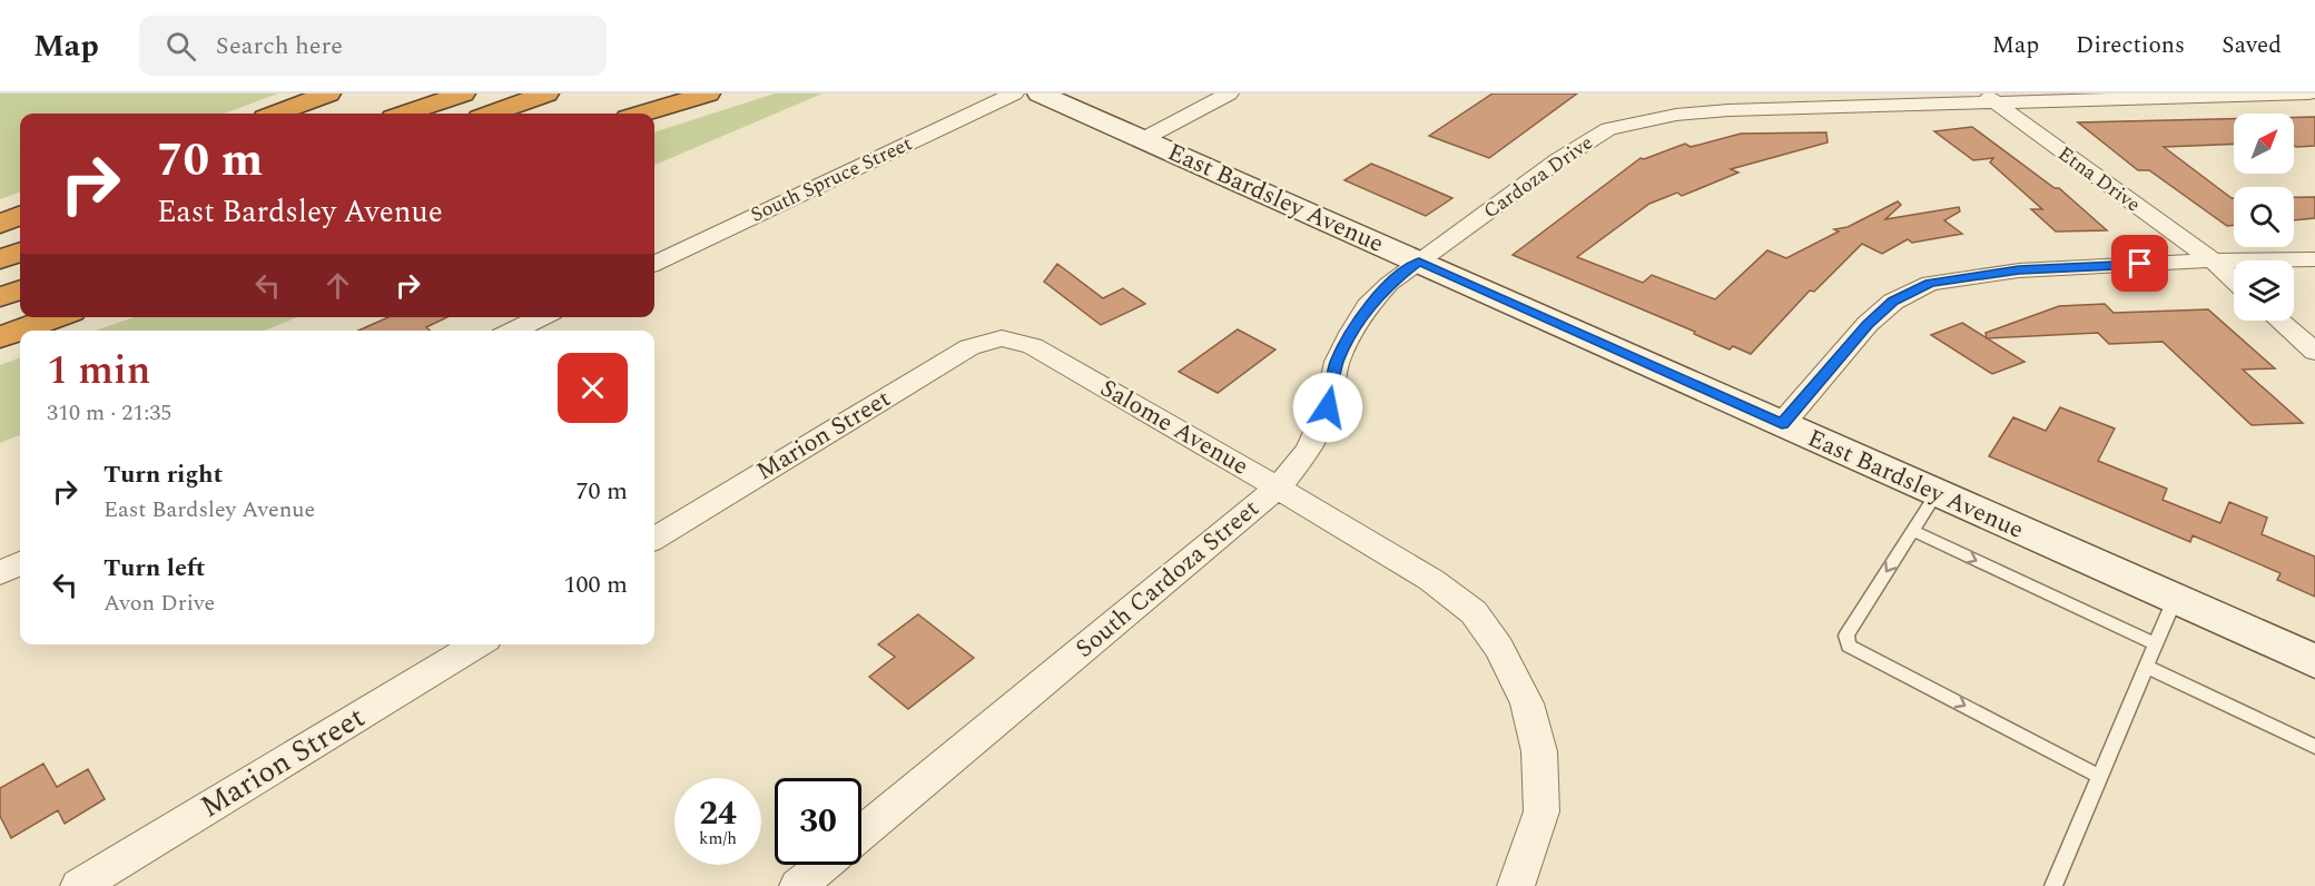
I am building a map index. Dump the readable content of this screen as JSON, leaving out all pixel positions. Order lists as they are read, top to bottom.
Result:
{
  "streets": {
    "main road": ["East Bardsley Avenue"],
    "street": [
      "Cardoza Drive",
      "South Spruce Street",
      "Etna Drive",
      "Salome Avenue",
      "Marion Street",
      "South Cardoza Street"
    ]
  },
  "crossings": [
    ["Cardoza Drive", "Etna Drive"],
    ["Cardoza Drive", "East Bardsley Avenue"],
    ["Cardoza Drive", "South Cardoza Street"],
    ["East Bardsley Avenue", "South Cardoza Street"],
    ["Salome Avenue", "Marion Street"],
    ["Salome Avenue", "South Cardoza Street"]
  ],
  "north": "top right",
  "page": {
    "header": "Map",
    "search": "Search here",
    "nav": ["Map", "Directions", "Saved"],
    "turn": ["70 m", "East Bardsley Avenue"],
    "heading": ["1 min", "310 m · 21:35"],
    "list": [
      {
        "name": "Turn right",
        "note": "East Bardsley Avenue",
        "value": "70 m"
      },
      {
        "name": "Turn left",
        "note": "Avon Drive",
        "value": "100 m"
      }
    ],
    "speed": "24 km/h",
    "limit": "30"
  }
}
